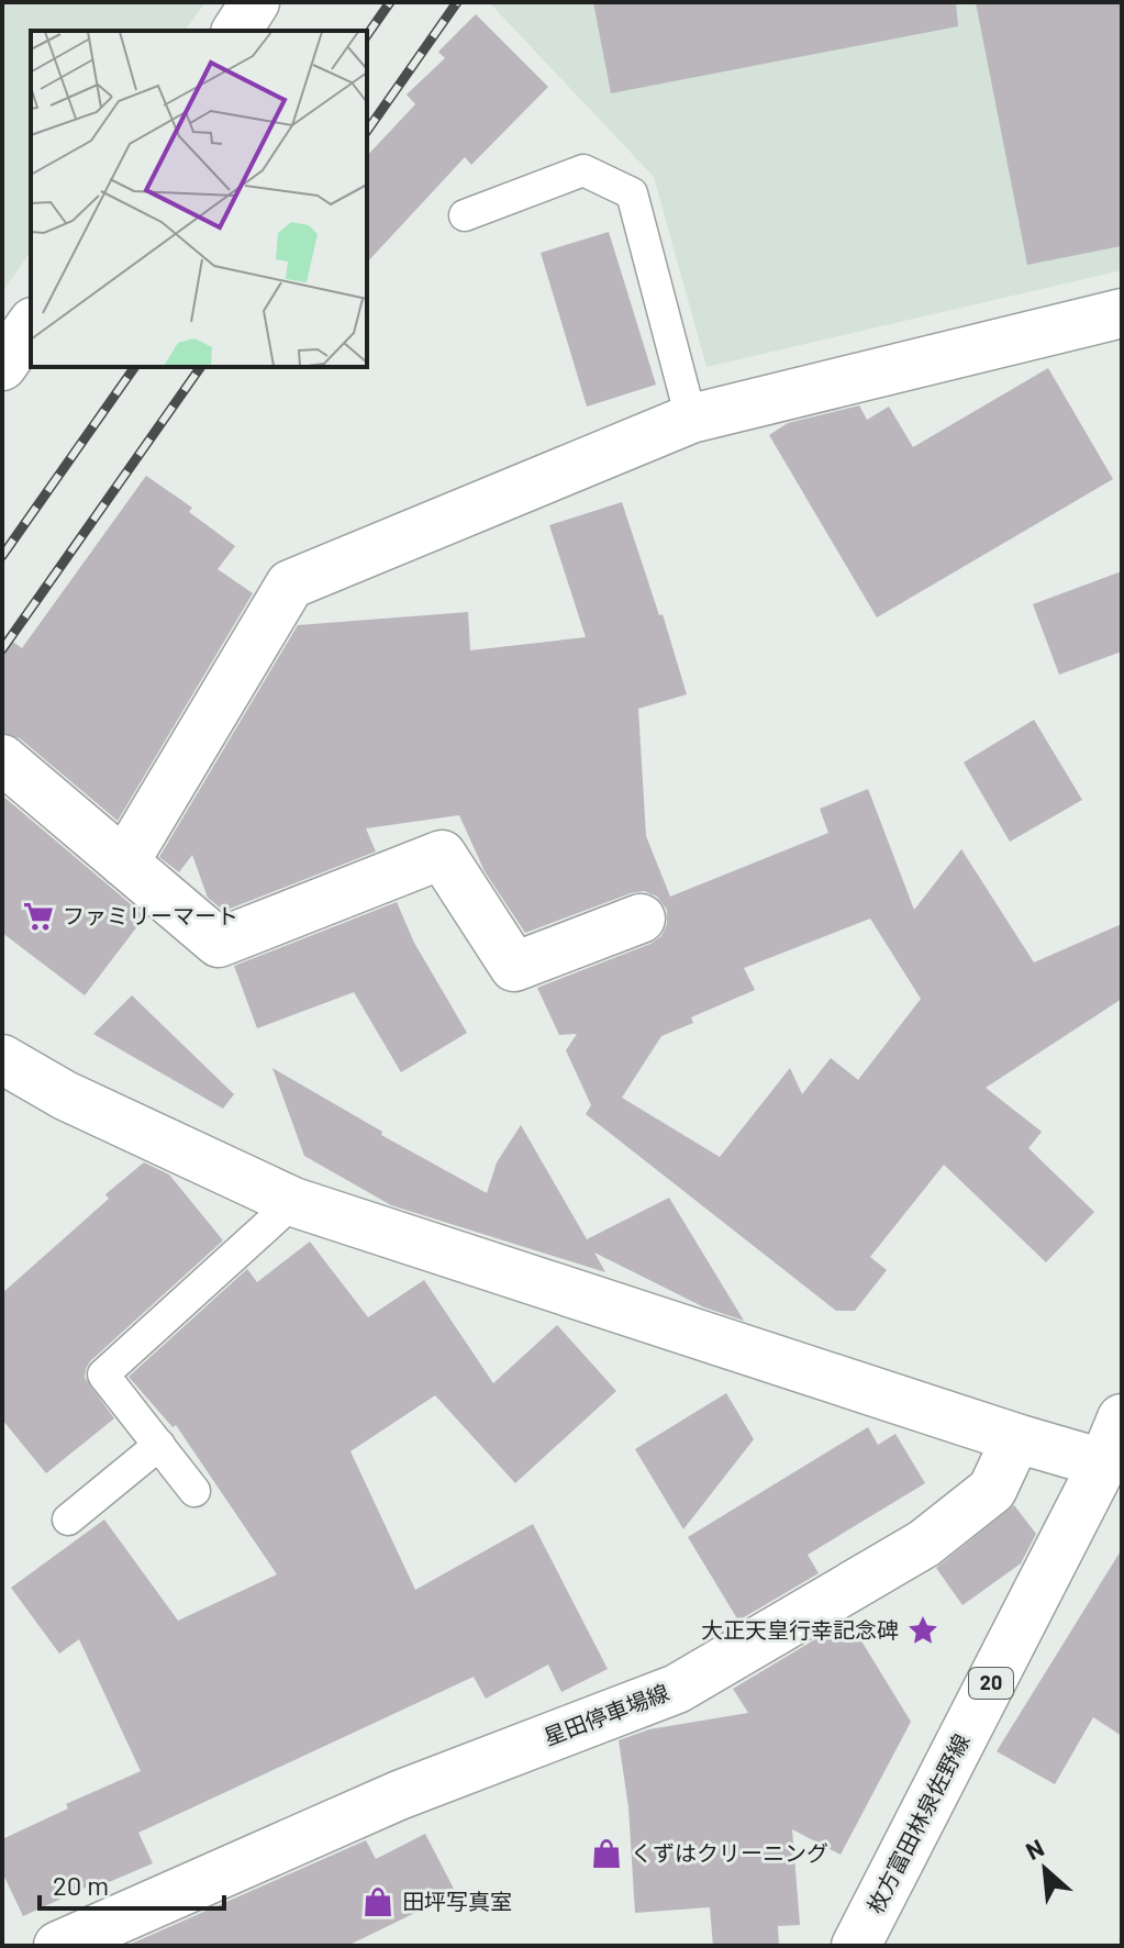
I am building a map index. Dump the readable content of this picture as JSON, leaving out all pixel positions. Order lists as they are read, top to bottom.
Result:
{
  "streets": {
    "street": ["20", "星田停車場線", "枚方富田林泉佐野線"]
  },
  "places": {
    "supermarket": ["ファミリーマート"],
    "place": ["大正天皇行幸記念碑"],
    "shop": ["くずはクリーニング", "田坪写真室"]
  },
  "scale_bar": "20 m",
  "north": "top left"
}
